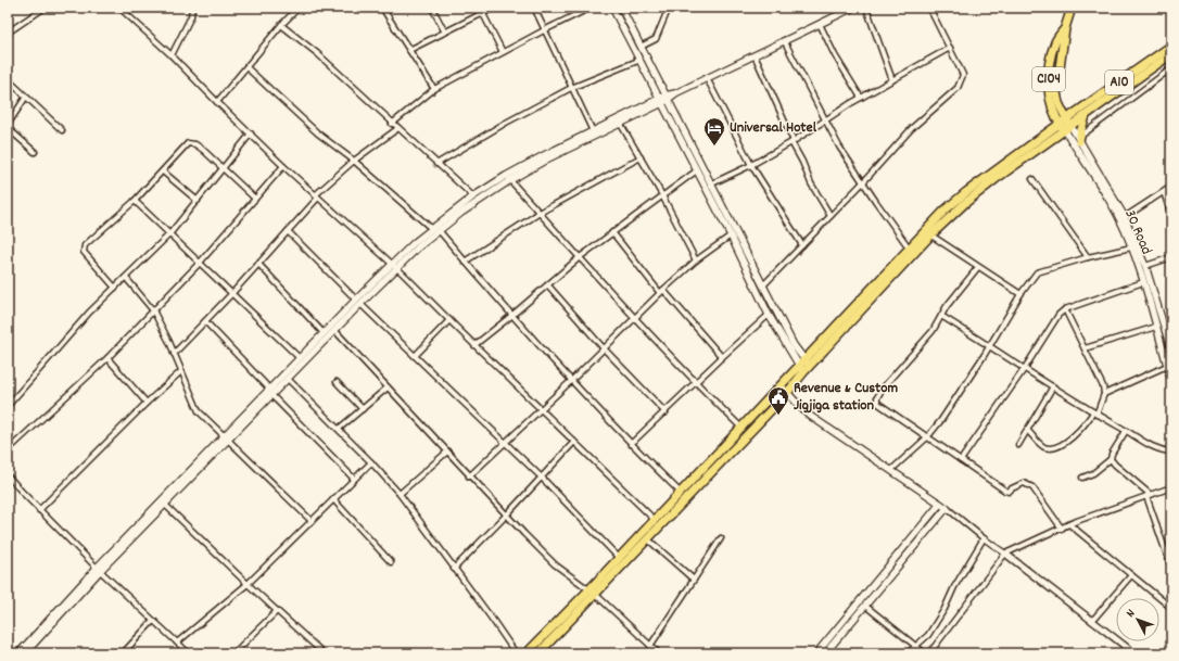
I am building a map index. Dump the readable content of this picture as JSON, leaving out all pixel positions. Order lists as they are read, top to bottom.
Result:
{
  "streets": {
    "highway": ["C104", "A10"],
    "main road": ["30 Road"]
  },
  "crossings": [
    ["C104", "A10"],
    ["C104", "30 Road"],
    ["A10", "30 Road"]
  ],
  "places": {
    "hotel": ["Universal Hotel"],
    "public building": ["Revenue & Custom Jigjiga station"]
  },
  "north": "top left"
}
